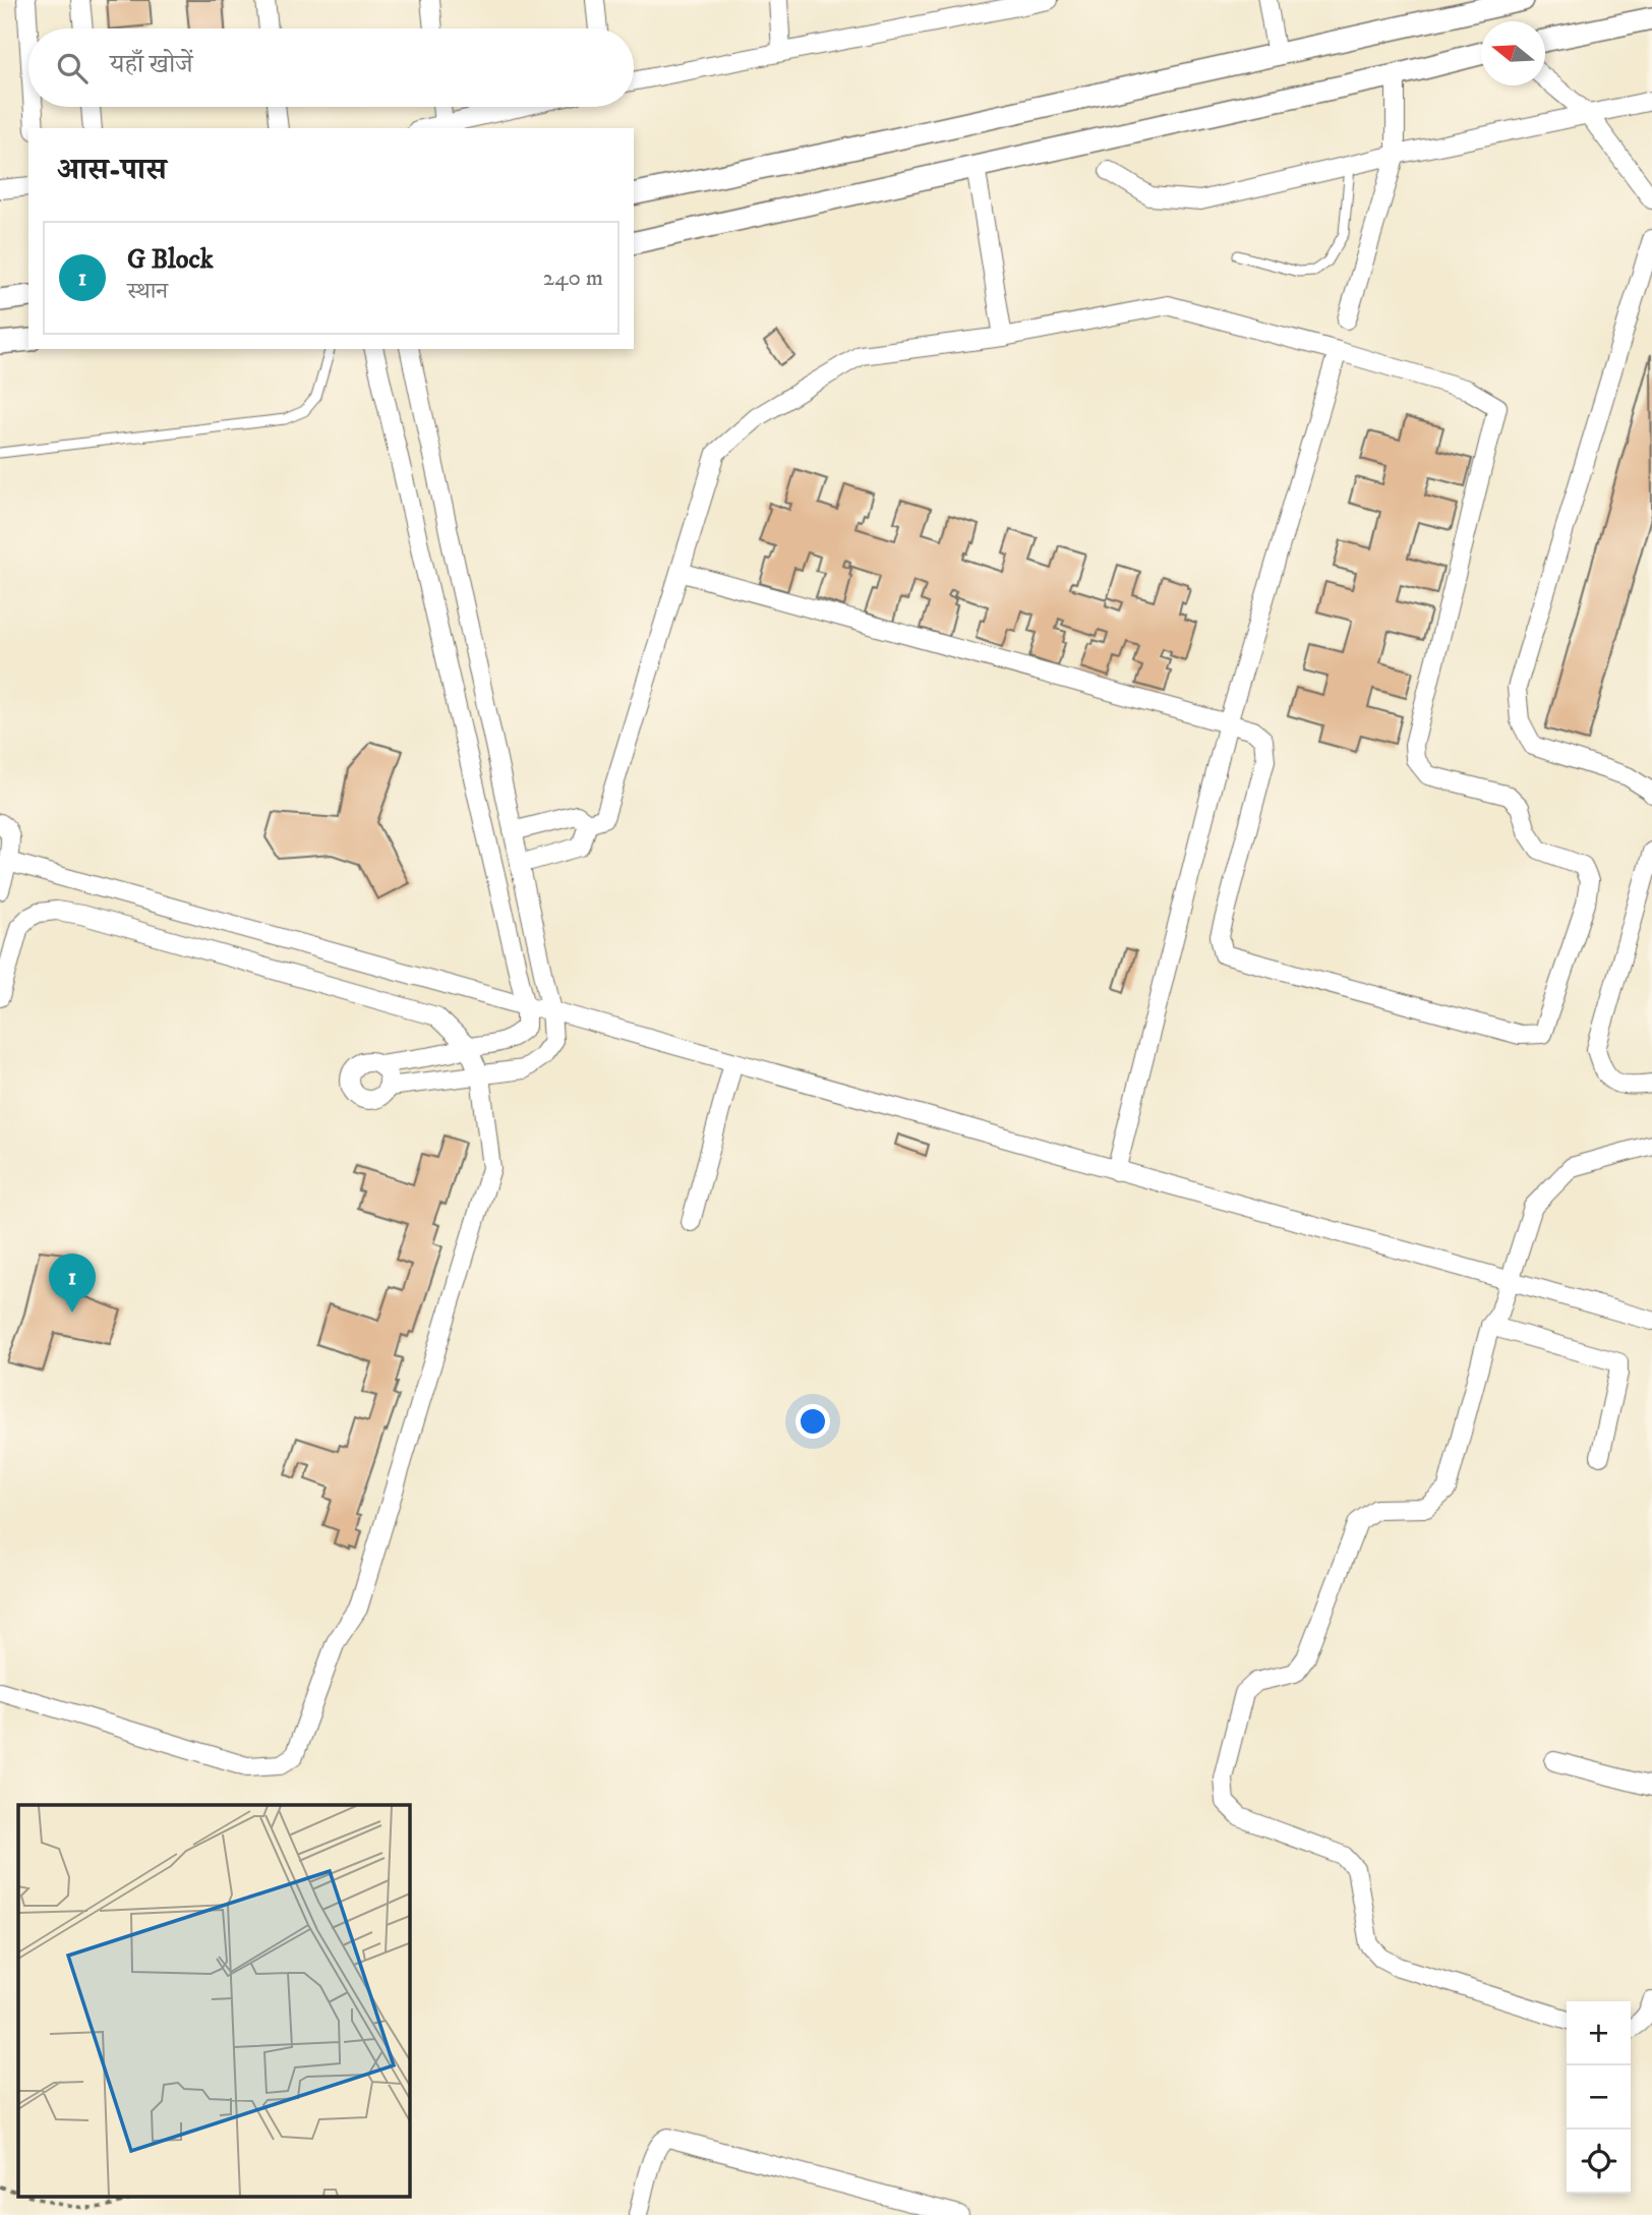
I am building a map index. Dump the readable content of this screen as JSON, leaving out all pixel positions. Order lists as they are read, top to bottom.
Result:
{
  "north": "left",
  "page": {
    "search": "यहाँ खोजें",
    "heading": "आस-पास",
    "list": [
      {
        "mark": "1",
        "name": "G Block",
        "note": "स्थान",
        "value": "240 m"
      }
    ],
    "pins": "1",
    "map_buttons": ["+", "−"]
  }
}
